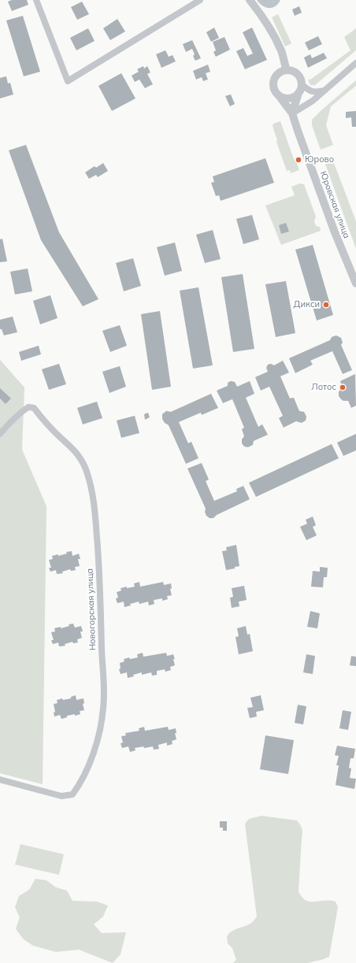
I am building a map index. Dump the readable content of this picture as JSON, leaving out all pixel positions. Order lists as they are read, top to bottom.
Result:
{
  "streets": {
    "street": ["Юровская улица", "Новогорская улица"]
  },
  "places": ["Юрово", "Дикси", "Лотос"]
}
